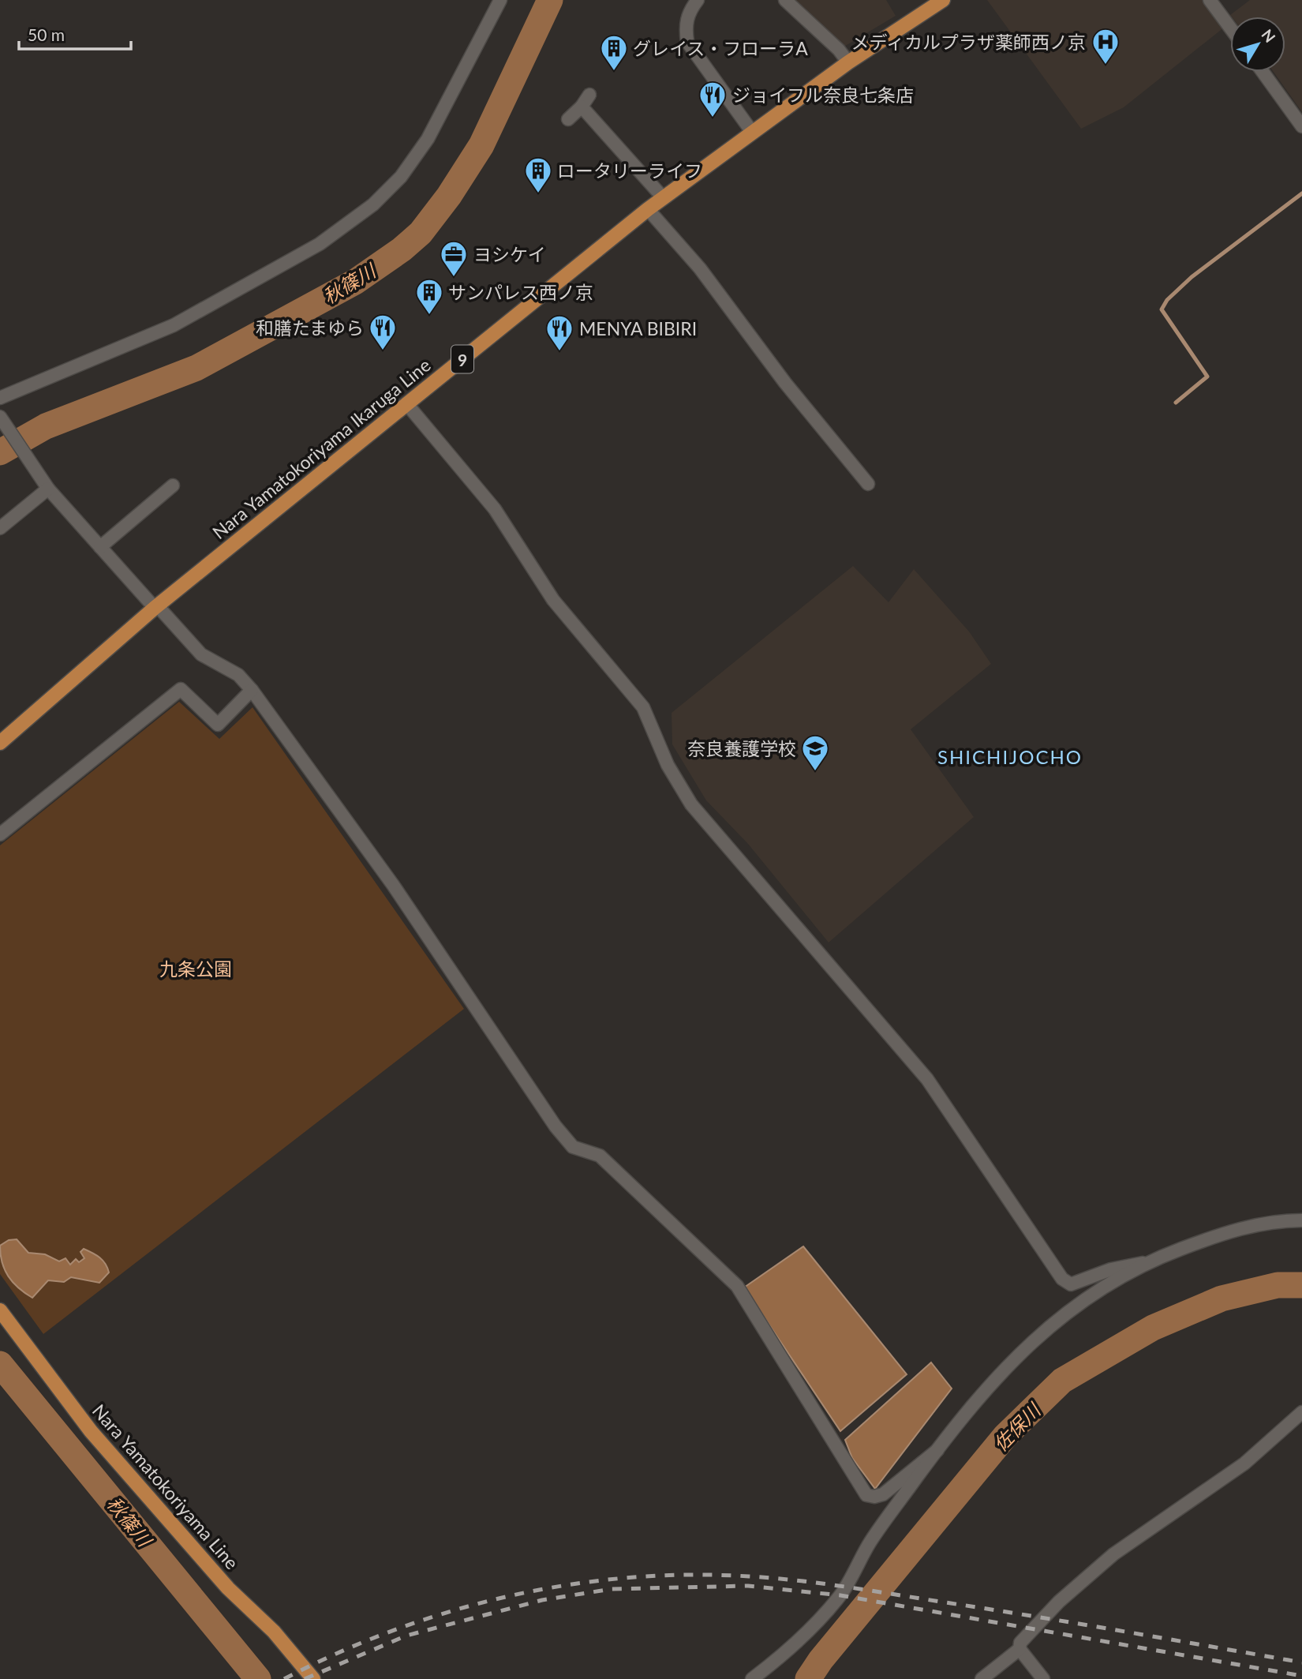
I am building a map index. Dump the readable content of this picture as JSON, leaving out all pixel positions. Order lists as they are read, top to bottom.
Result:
{
  "streets": {
    "main road": ["9", "Nara Yamatokoriyama Ikaruga Line", "Nara Yamatokoriyama Line"]
  },
  "districts": ["SHICHIJOCHO"],
  "water": ["秋篠川", "佐保川"],
  "parks": ["九条公園"],
  "places": {
    "hospital": ["メディカルプラザ薬師西ノ京"],
    "building": ["グレイス・フローラA", "ロータリーライフ", "サンパレス西ノ京"],
    "restaurant": ["ジョイフル奈良七条店", "和膳たまゆら", "MENYA BIBIRI"],
    "office": ["ヨシケイ"],
    "school or university": ["奈良養護学校"]
  },
  "scale_bar": "50 m",
  "north": "top right"
}
